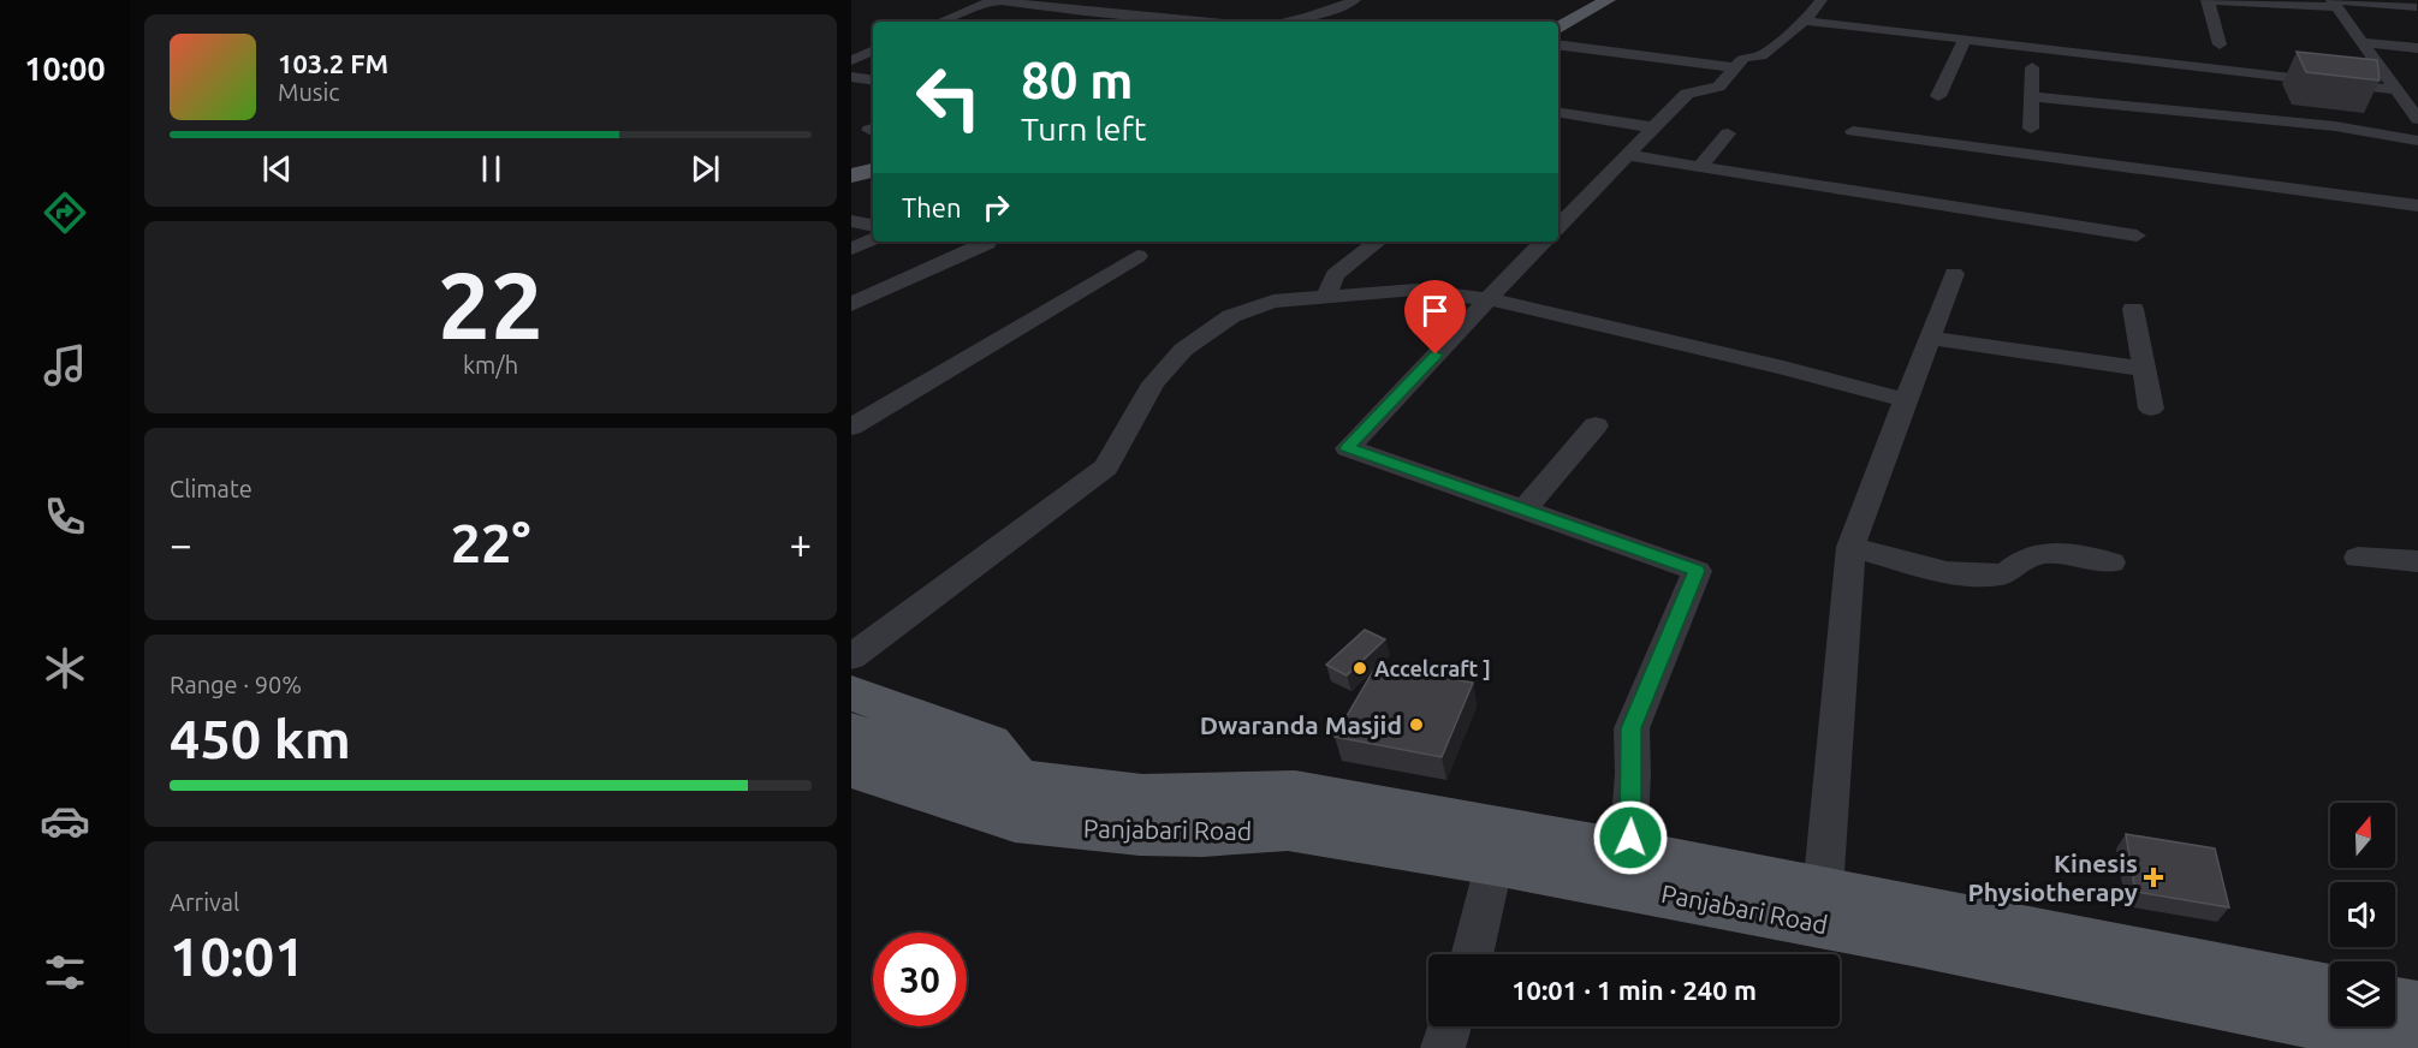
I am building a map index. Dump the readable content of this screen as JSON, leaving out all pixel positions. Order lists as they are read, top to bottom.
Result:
{
  "streets": {
    "main road": ["Panjabari Road"]
  },
  "places": {
    "other": ["Accelcraft ]", "Dwaranda Masjid"],
    "health": ["Kinesis Physiotherapy"]
  },
  "north": "top",
  "page": {
    "tabs": "10:00",
    "turn": ["80 m", "Turn left"],
    "song": ["103.2 FM", "Music"],
    "then": "Then",
    "tile": [
      ["22", "km/h"],
      "Climate",
      ["Range · 90%", "450 km"],
      ["Arrival", "10:01"]
    ],
    "heat": ["−", "22°", "+"],
    "limit": "30",
    "trip": "10:01 · 1 min · 240 m"
  }
}
